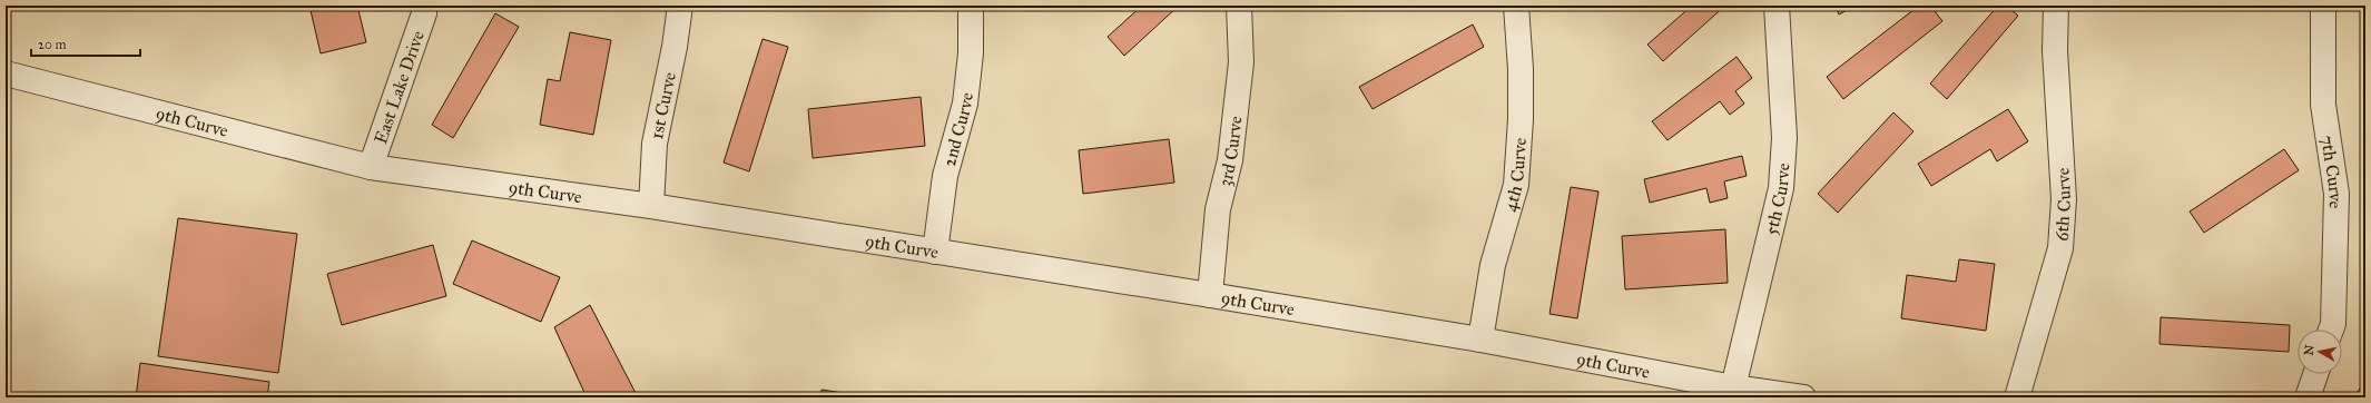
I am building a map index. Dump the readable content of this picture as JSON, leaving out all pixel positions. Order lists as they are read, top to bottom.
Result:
{
  "streets": {
    "street": [
      "East Lake Drive",
      "1st Curve",
      "9th Curve",
      "2nd Curve",
      "3rd Curve",
      "7th Curve",
      "4th Curve",
      "5th Curve",
      "6th Curve"
    ]
  },
  "crossings": [
    ["East Lake Drive", "9th Curve"],
    ["1st Curve", "9th Curve"],
    ["9th Curve", "2nd Curve"],
    ["9th Curve", "3rd Curve"],
    ["9th Curve", "4th Curve"],
    ["9th Curve", "5th Curve"]
  ],
  "scale_bar": "20 m",
  "north": "left"
}
